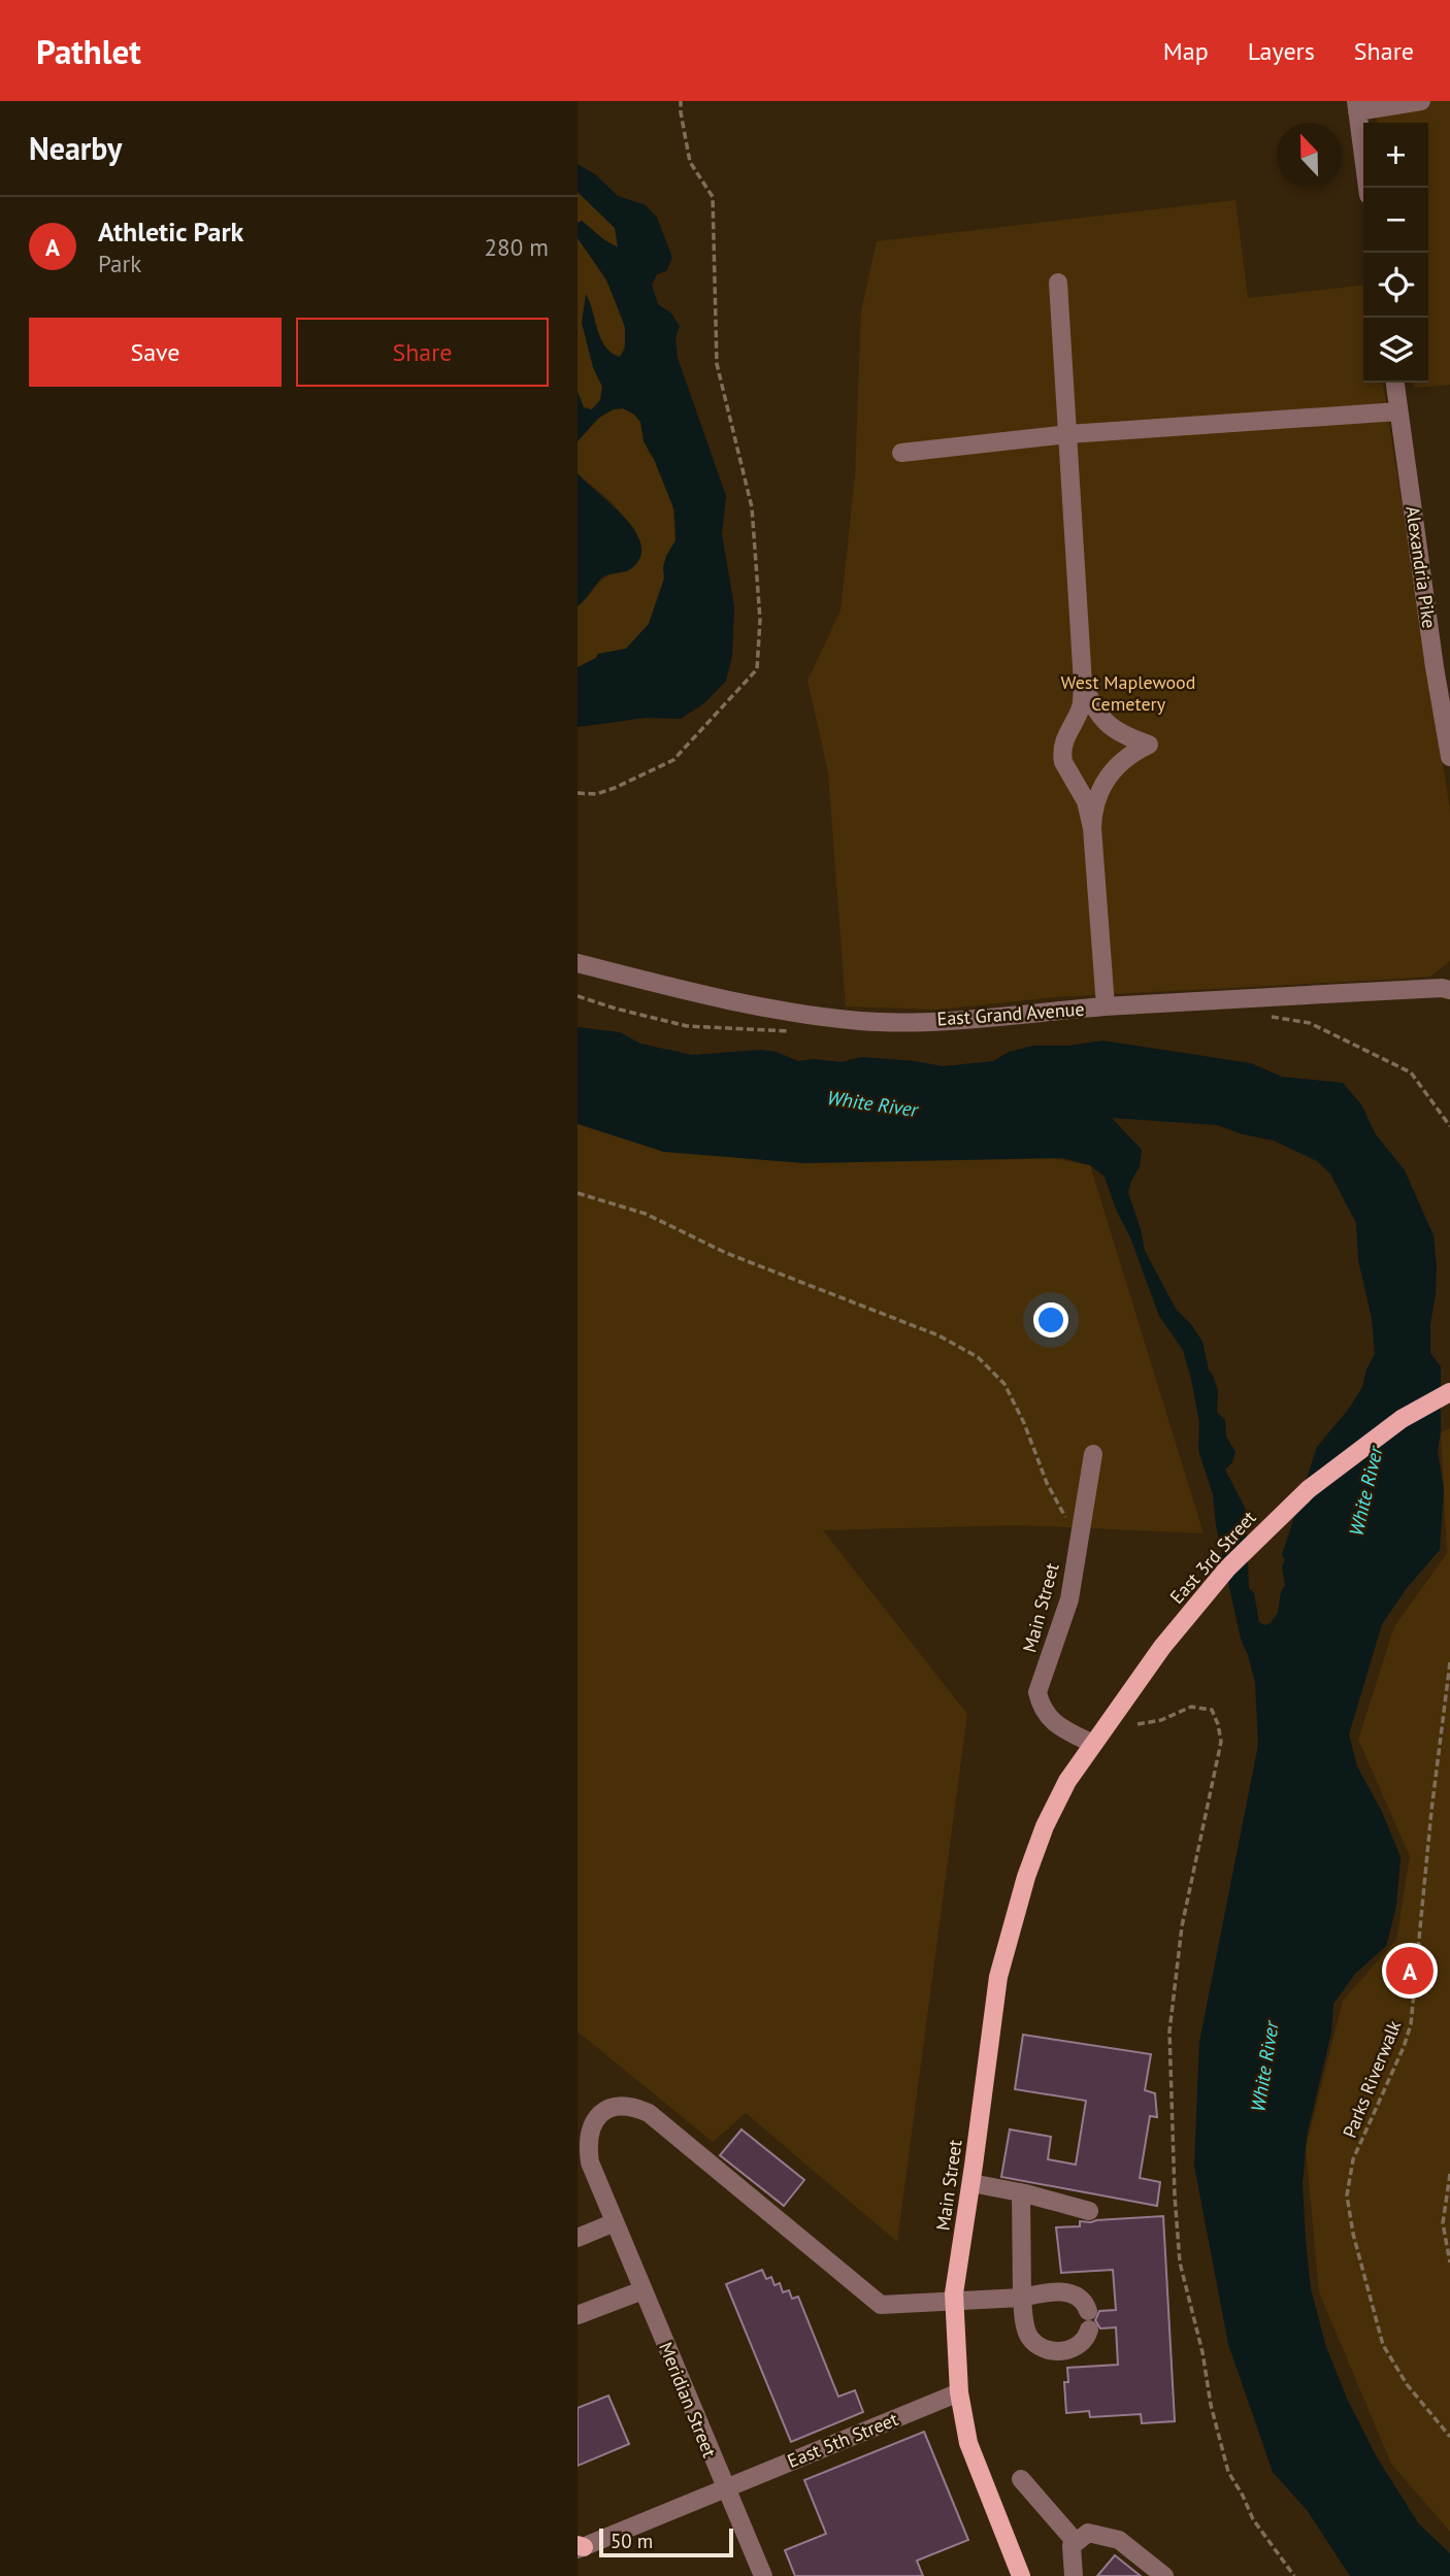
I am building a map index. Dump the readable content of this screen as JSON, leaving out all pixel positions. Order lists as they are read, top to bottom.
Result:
{
  "streets": {
    "main road": ["East 3rd Street", "Main Street"],
    "street": [
      "Alexandria Pike",
      "East Grand Avenue",
      "Meridian Street",
      "East 5th Street"
    ],
    "path": ["Parks Riverwalk"]
  },
  "crossings": [
    ["East 3rd Street", "Main Street"],
    ["Main Street", "Meridian Street"],
    ["Main Street", "East 5th Street"],
    ["Meridian Street", "East 5th Street"]
  ],
  "water": ["White River"],
  "parks": ["West Maplewood Cemetery"],
  "scale_bar": "50 m",
  "north": "top",
  "page": {
    "header": "Pathlet",
    "nav": ["Map", "Layers", "Share"],
    "heading": "Nearby",
    "map_buttons": ["+", "−"],
    "list": [
      {
        "mark": "A",
        "name": "Athletic Park",
        "note": "Park",
        "value": "280 m"
      }
    ],
    "buttons": ["Save", "Share"],
    "pins": "A",
    "scale": "50 m"
  }
}
